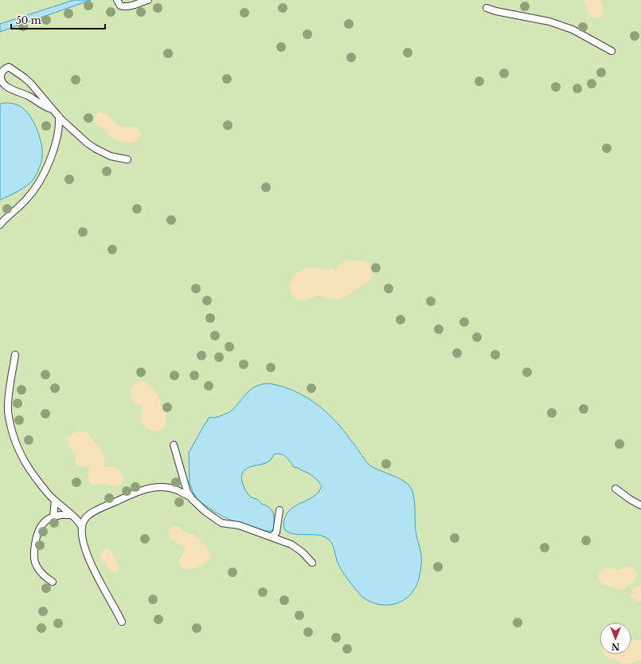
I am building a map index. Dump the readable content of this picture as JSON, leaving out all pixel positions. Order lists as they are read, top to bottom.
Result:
{
  "scale_bar": "50 m",
  "north": "bottom"
}
